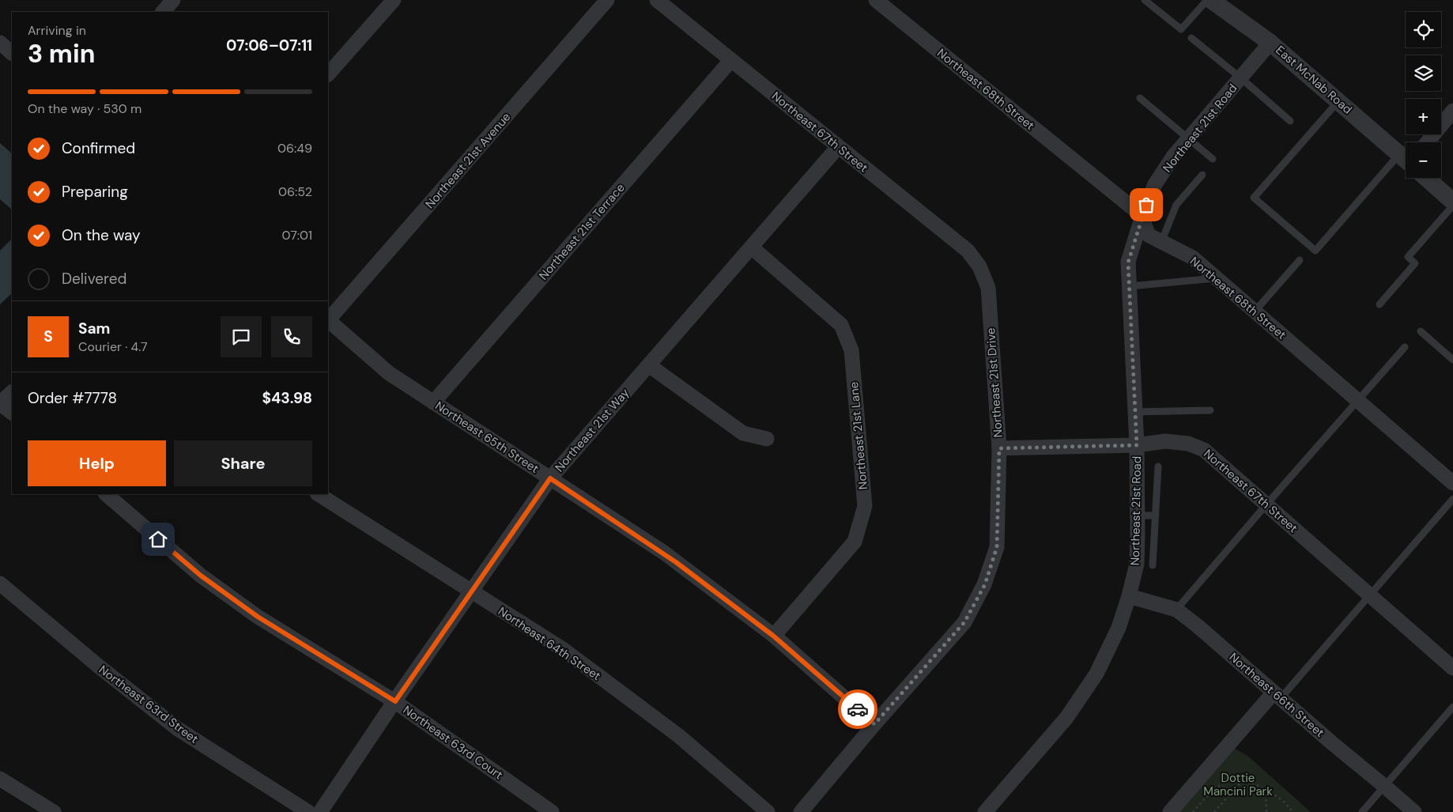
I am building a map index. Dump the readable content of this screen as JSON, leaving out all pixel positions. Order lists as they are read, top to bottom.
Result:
{
  "streets": {
    "street": [
      "East McNab Road",
      "Northeast 68th Street",
      "Northeast 21st Road",
      "Northeast 67th Street",
      "Northeast 21st Avenue",
      "Northeast 21st Terrace",
      "Northeast 21st Drive",
      "Northeast 21st Way",
      "Northeast 21st Lane",
      "Northeast 65th Street",
      "Northeast 64th Street",
      "Northeast 66th Street",
      "Northeast 63rd Street",
      "Northeast 63rd Court"
    ]
  },
  "crossings": [
    ["East McNab Road", "Northeast 21st Road"],
    ["Northeast 68th Street", "Northeast 21st Road"],
    ["Northeast 21st Road", "Northeast 67th Street"],
    ["Northeast 21st Road", "Northeast 66th Street"],
    ["Northeast 67th Street", "Northeast 21st Terrace"],
    ["Northeast 67th Street", "Northeast 21st Drive"],
    ["Northeast 67th Street", "Northeast 21st Way"],
    ["Northeast 21st Avenue", "Northeast 65th Street"],
    ["Northeast 21st Terrace", "Northeast 65th Street"],
    ["Northeast 21st Drive", "Northeast 65th Street"],
    ["Northeast 21st Way", "Northeast 21st Lane"],
    ["Northeast 21st Way", "Northeast 65th Street"],
    ["Northeast 21st Way", "Northeast 64th Street"],
    ["Northeast 21st Way", "Northeast 63rd Court"],
    ["Northeast 21st Lane", "Northeast 65th Street"]
  ],
  "parks": ["Dottie Mancini Park"],
  "page": {
    "map_buttons": ["+", "−"],
    "heading": ["3 min", "Arriving in", "07:06–07:11"],
    "panel": [
      "Sam",
      "Courier · 4.7",
      "Order #7778",
      "$43.98"
    ],
    "bar": "On the way · 530 m",
    "list": [
      ["Confirmed", "06:49"],
      ["Preparing", "06:52"],
      ["On the way", "07:01"],
      "Delivered"
    ],
    "round": "S",
    "buttons": ["Help", "Share"]
  }
}
